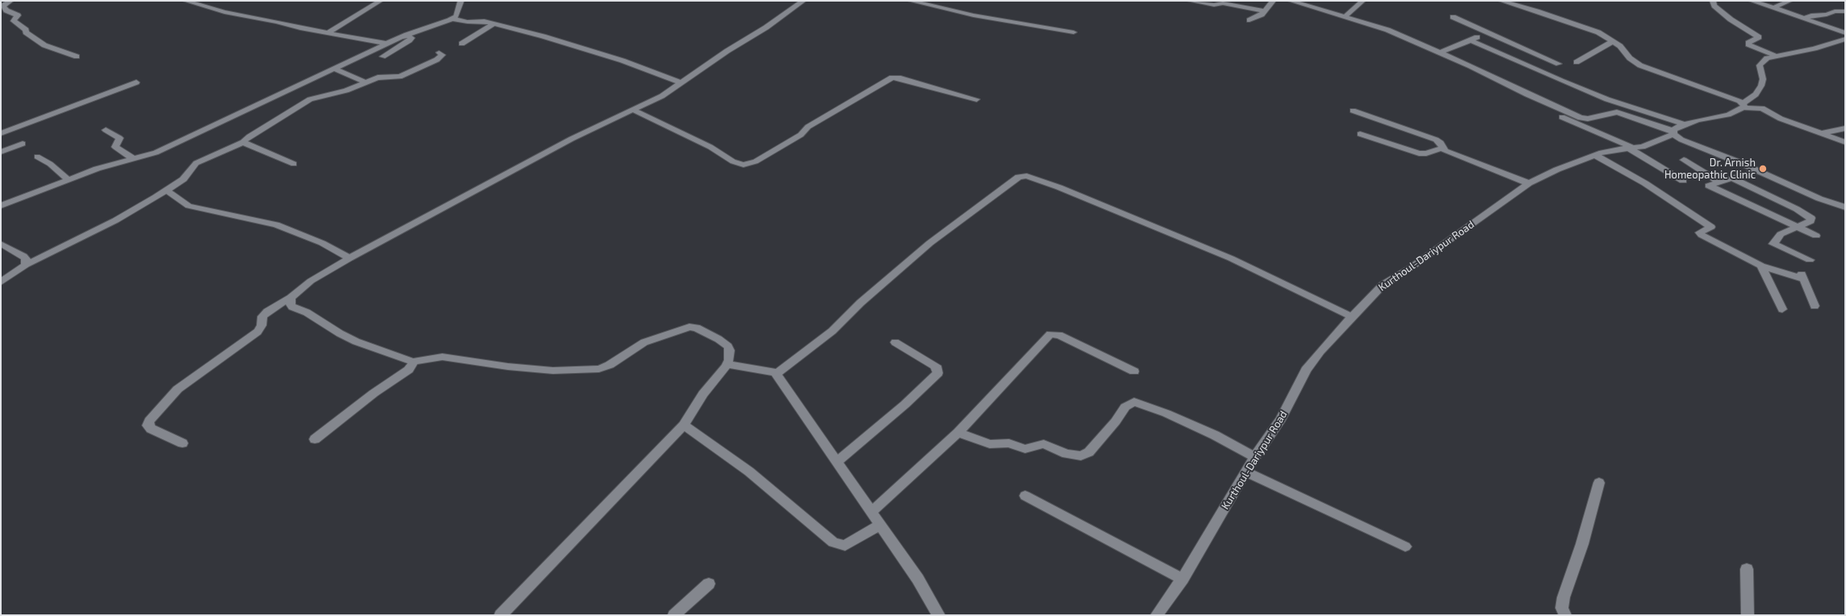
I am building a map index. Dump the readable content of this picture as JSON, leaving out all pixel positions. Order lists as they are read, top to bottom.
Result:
{
  "streets": {
    "street": ["Kurthoul-Dariypur Road"]
  },
  "places": ["Dr. Arnish Homeopathic Clinic"]
}
